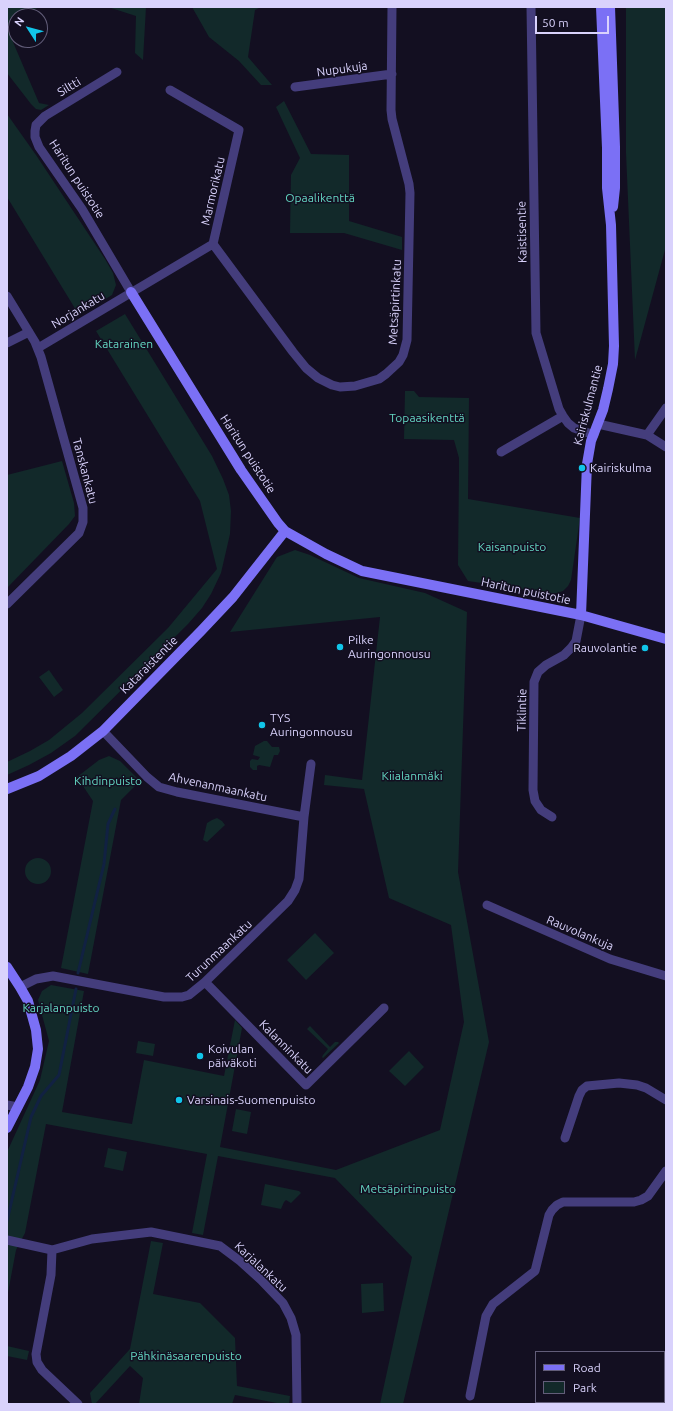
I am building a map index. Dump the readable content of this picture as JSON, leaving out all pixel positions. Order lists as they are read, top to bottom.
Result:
{
  "streets": {
    "street": [
      "Nupukuja",
      "Siltti",
      "Haritun puistotie",
      "Marmorikatu",
      "Kaistisentie",
      "Metsäpirtinkatu",
      "Norjankatu",
      "Kairiskulmantie",
      "Tanskankatu",
      "Kataraistentie",
      "Tiklintie",
      "Ahvenanmaankatu",
      "Rauvolankuja",
      "Turunmaankatu",
      "Kalanninkatu",
      "Karjalankatu"
    ]
  },
  "crossings": [
    ["Nupukuja", "Metsäpirtinkatu"],
    ["Siltti", "Haritun puistotie"],
    ["Haritun puistotie", "Marmorikatu"],
    ["Haritun puistotie", "Norjankatu"],
    ["Haritun puistotie", "Kairiskulmantie"],
    ["Haritun puistotie", "Kataraistentie"],
    ["Haritun puistotie", "Tiklintie"],
    ["Marmorikatu", "Metsäpirtinkatu"],
    ["Marmorikatu", "Norjankatu"],
    ["Kaistisentie", "Kairiskulmantie"],
    ["Norjankatu", "Tanskankatu"],
    ["Kairiskulmantie", "Tiklintie"],
    ["Kataraistentie", "Ahvenanmaankatu"],
    ["Ahvenanmaankatu", "Turunmaankatu"],
    ["Turunmaankatu", "Kalanninkatu"]
  ],
  "parks": [
    "Opaalikenttä",
    "Katarainen",
    "Topaasikenttä",
    "Kaisanpuisto",
    "Kiialanmäki",
    "Kihdinpuisto",
    "Karjalanpuisto",
    "Metsäpirtinpuisto",
    "Pähkinäsaarenpuisto"
  ],
  "places": [
    "Kairiskulma",
    "Pilke Auringonnousu",
    "Rauvolantie",
    "TYS Auringonnousu",
    "Koivulan päiväkoti",
    "Varsinais-Suomenpuisto"
  ],
  "legend": ["Road", "Park"],
  "scale_bar": "50 m",
  "north": "top left"
}
